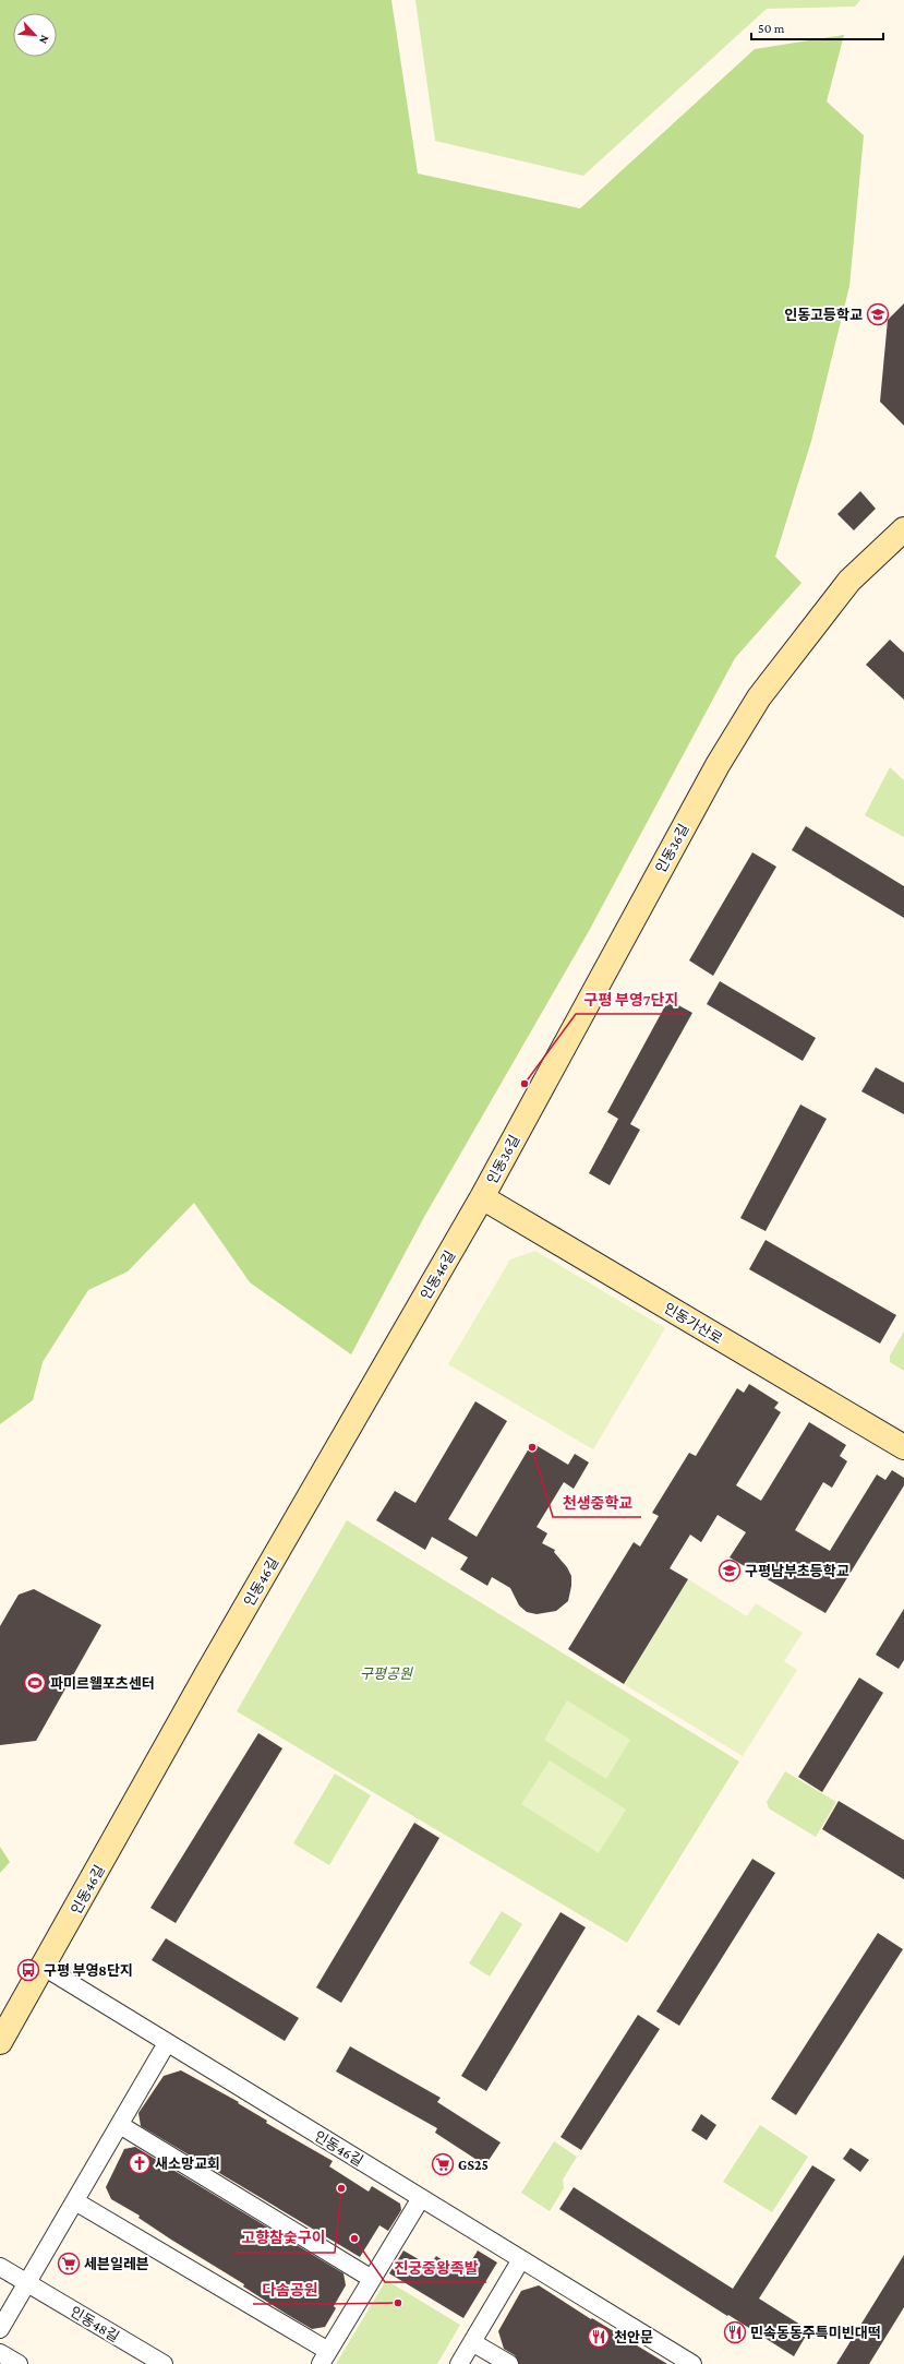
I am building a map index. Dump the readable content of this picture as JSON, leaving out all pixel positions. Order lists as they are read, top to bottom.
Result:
{
  "streets": {
    "street": [
      "인동36길",
      "인동46길",
      "인동가산로",
      "인동48길"
    ]
  },
  "crossings": [
    ["인동36길", "인동46길"],
    ["인동36길", "인동가산로"],
    ["인동46길", "인동가산로"]
  ],
  "parks": ["구평공원"],
  "places": {
    "school or university": ["인동고등학교", "구평남부초등학교"],
    "other": [
      "구평 부영7단지",
      "천생중학교",
      "고향참숯구이",
      "진궁중왕족발",
      "다솜공원"
    ],
    "sports": ["파미르웰포츠센터"],
    "bus stop": ["구평 부영8단지"],
    "church": ["새소망교회"],
    "supermarket": ["GS25", "세븐일레븐"],
    "restaurant": ["민속동동주특미빈대떡", "천안문"]
  },
  "scale_bar": "50 m",
  "north": "bottom right"
}
